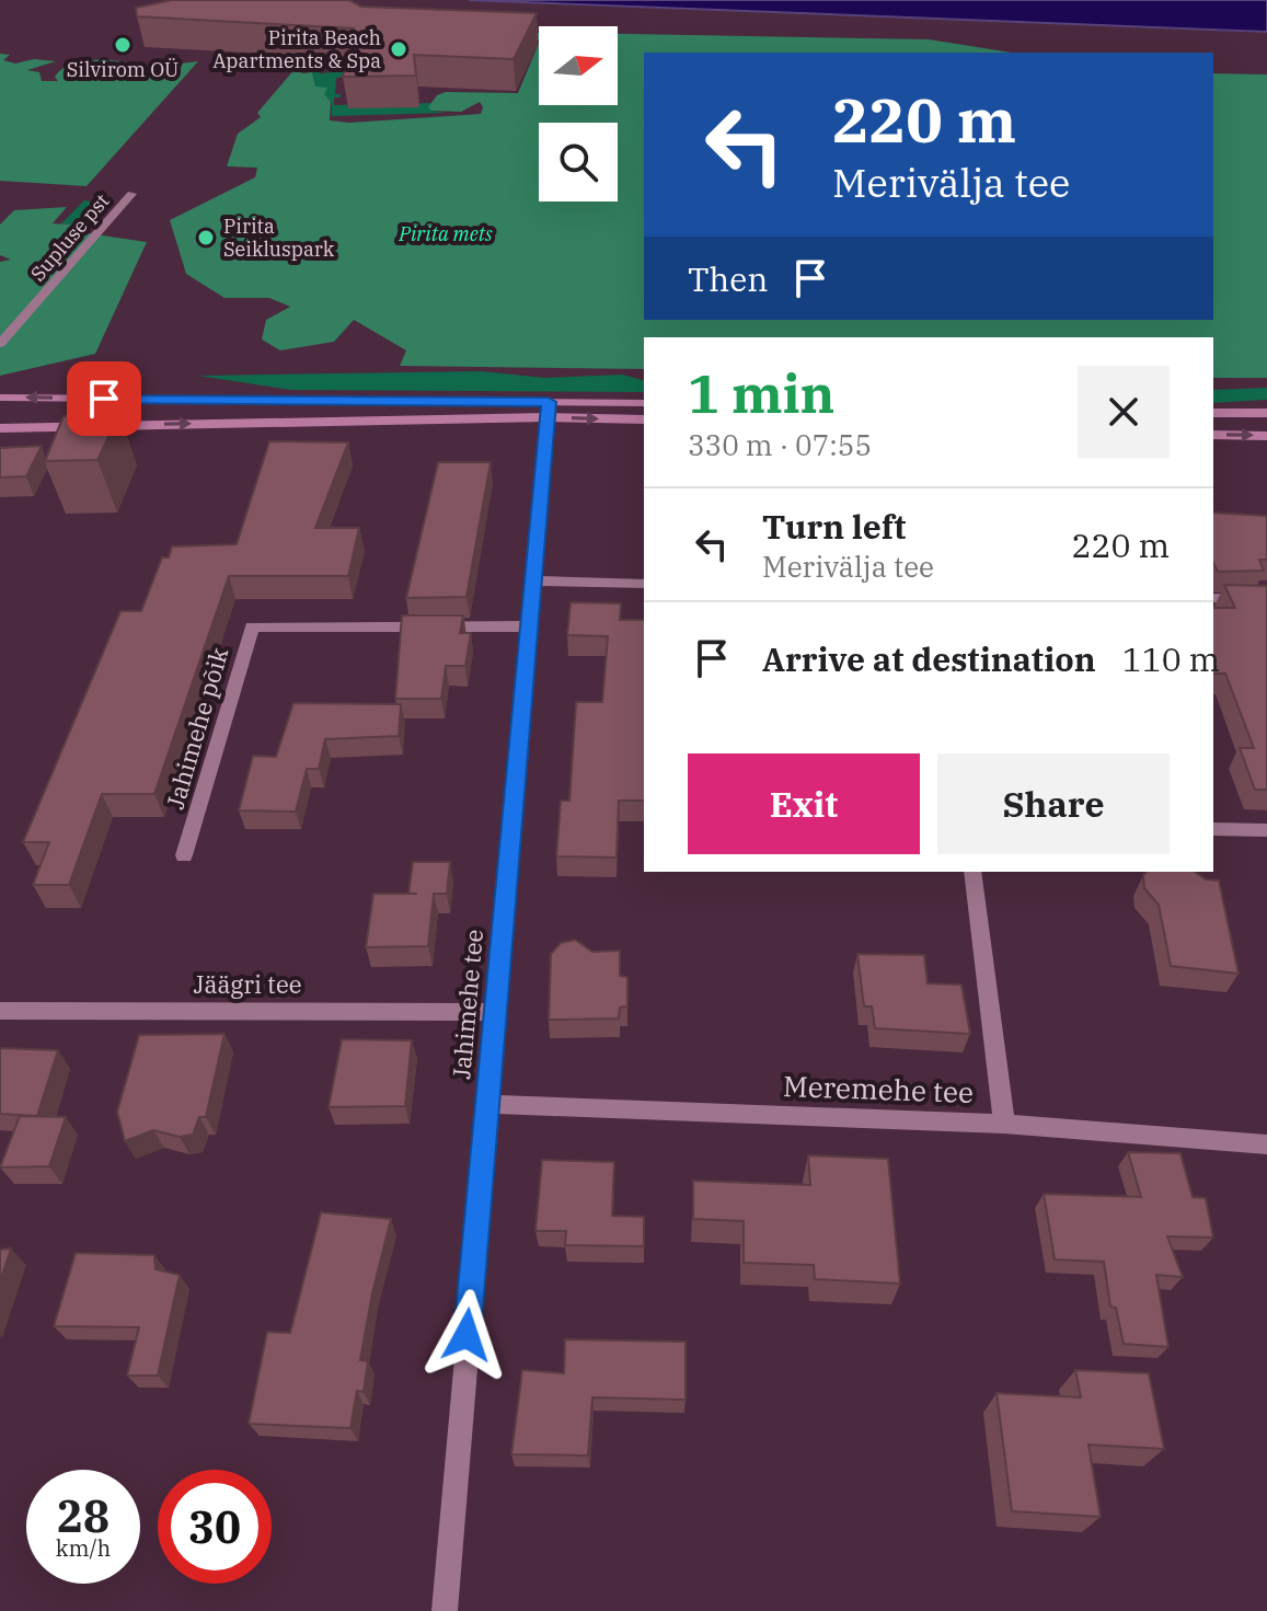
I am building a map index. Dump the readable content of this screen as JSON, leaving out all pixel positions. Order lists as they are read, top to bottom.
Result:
{
  "streets": {
    "street": [
      "Supluse pst",
      "Jahimehe põik",
      "Jäägri tee",
      "Jahimehe tee",
      "Meremehe tee"
    ]
  },
  "crossings": [
    ["Jahimehe põik", "Jahimehe tee"],
    ["Jäägri tee", "Jahimehe tee"],
    ["Jahimehe tee", "Meremehe tee"]
  ],
  "parks": ["Pirita mets"],
  "places": ["Silvirom OÜ", "Pirita Beach Apartments & Spa", "Pirita Seikluspark"],
  "north": "right",
  "page": {
    "turn": ["220 m", "Merivälja tee"],
    "then": "Then",
    "heading": ["1 min", "330 m · 07:55"],
    "list": [
      {
        "name": "Turn left",
        "note": "Merivälja tee",
        "value": "220 m"
      },
      {
        "name": "Arrive at destination",
        "value": "110 m"
      }
    ],
    "buttons": ["Exit", "Share"],
    "speed": "28 km/h",
    "limit": "30"
  }
}
